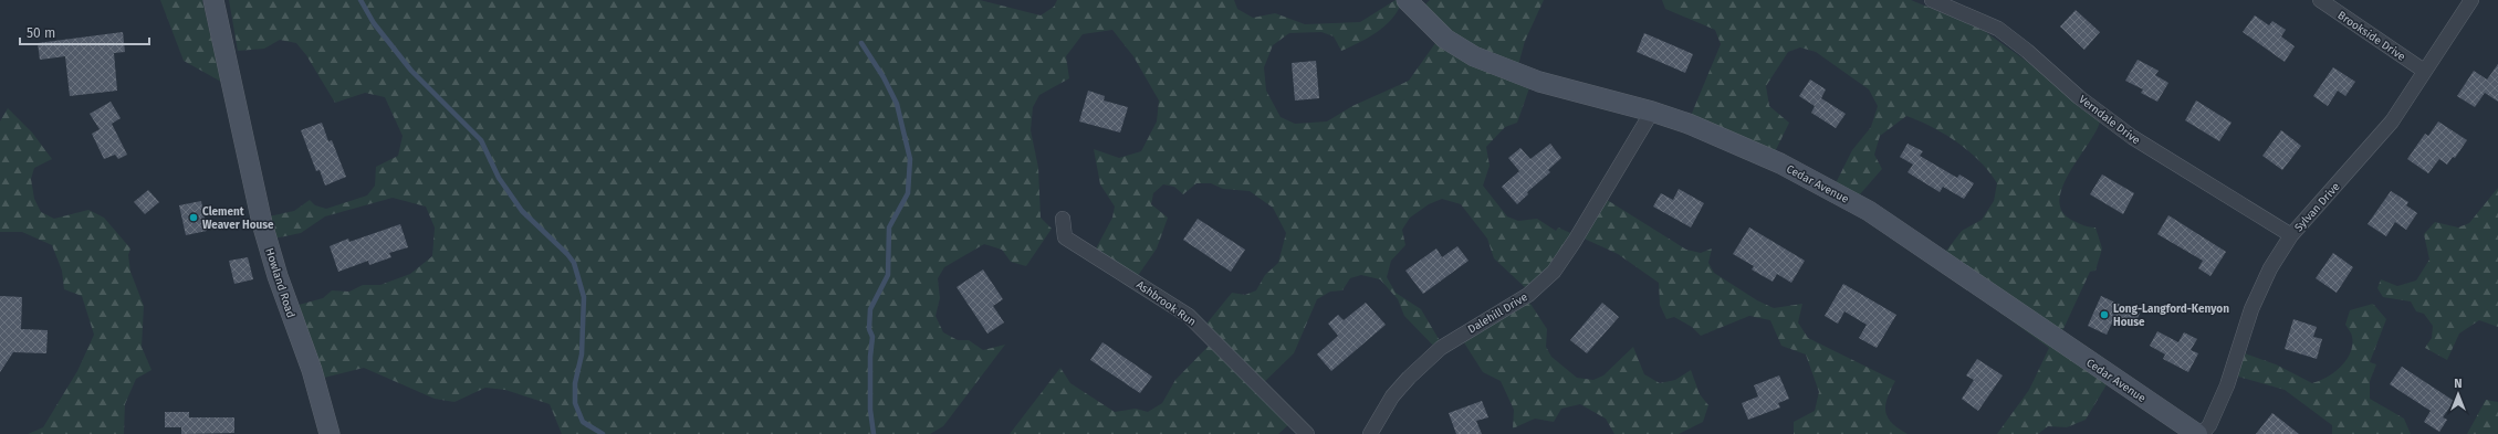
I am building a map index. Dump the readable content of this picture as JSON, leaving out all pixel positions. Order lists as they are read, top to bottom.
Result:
{
  "streets": {
    "street": [
      "Brookside Drive",
      "Verndale Drive",
      "Cedar Avenue",
      "Sylvan Drive",
      "Howland Road",
      "Ashbrook Run",
      "Dalehill Drive"
    ]
  },
  "crossings": [
    ["Brookside Drive", "Sylvan Drive"],
    ["Verndale Drive", "Sylvan Drive"],
    ["Cedar Avenue", "Dalehill Drive"]
  ],
  "places": ["Clement Weaver House", "Long-Langford-Kenyon House"],
  "scale_bar": "50 m",
  "north": "top"
}
